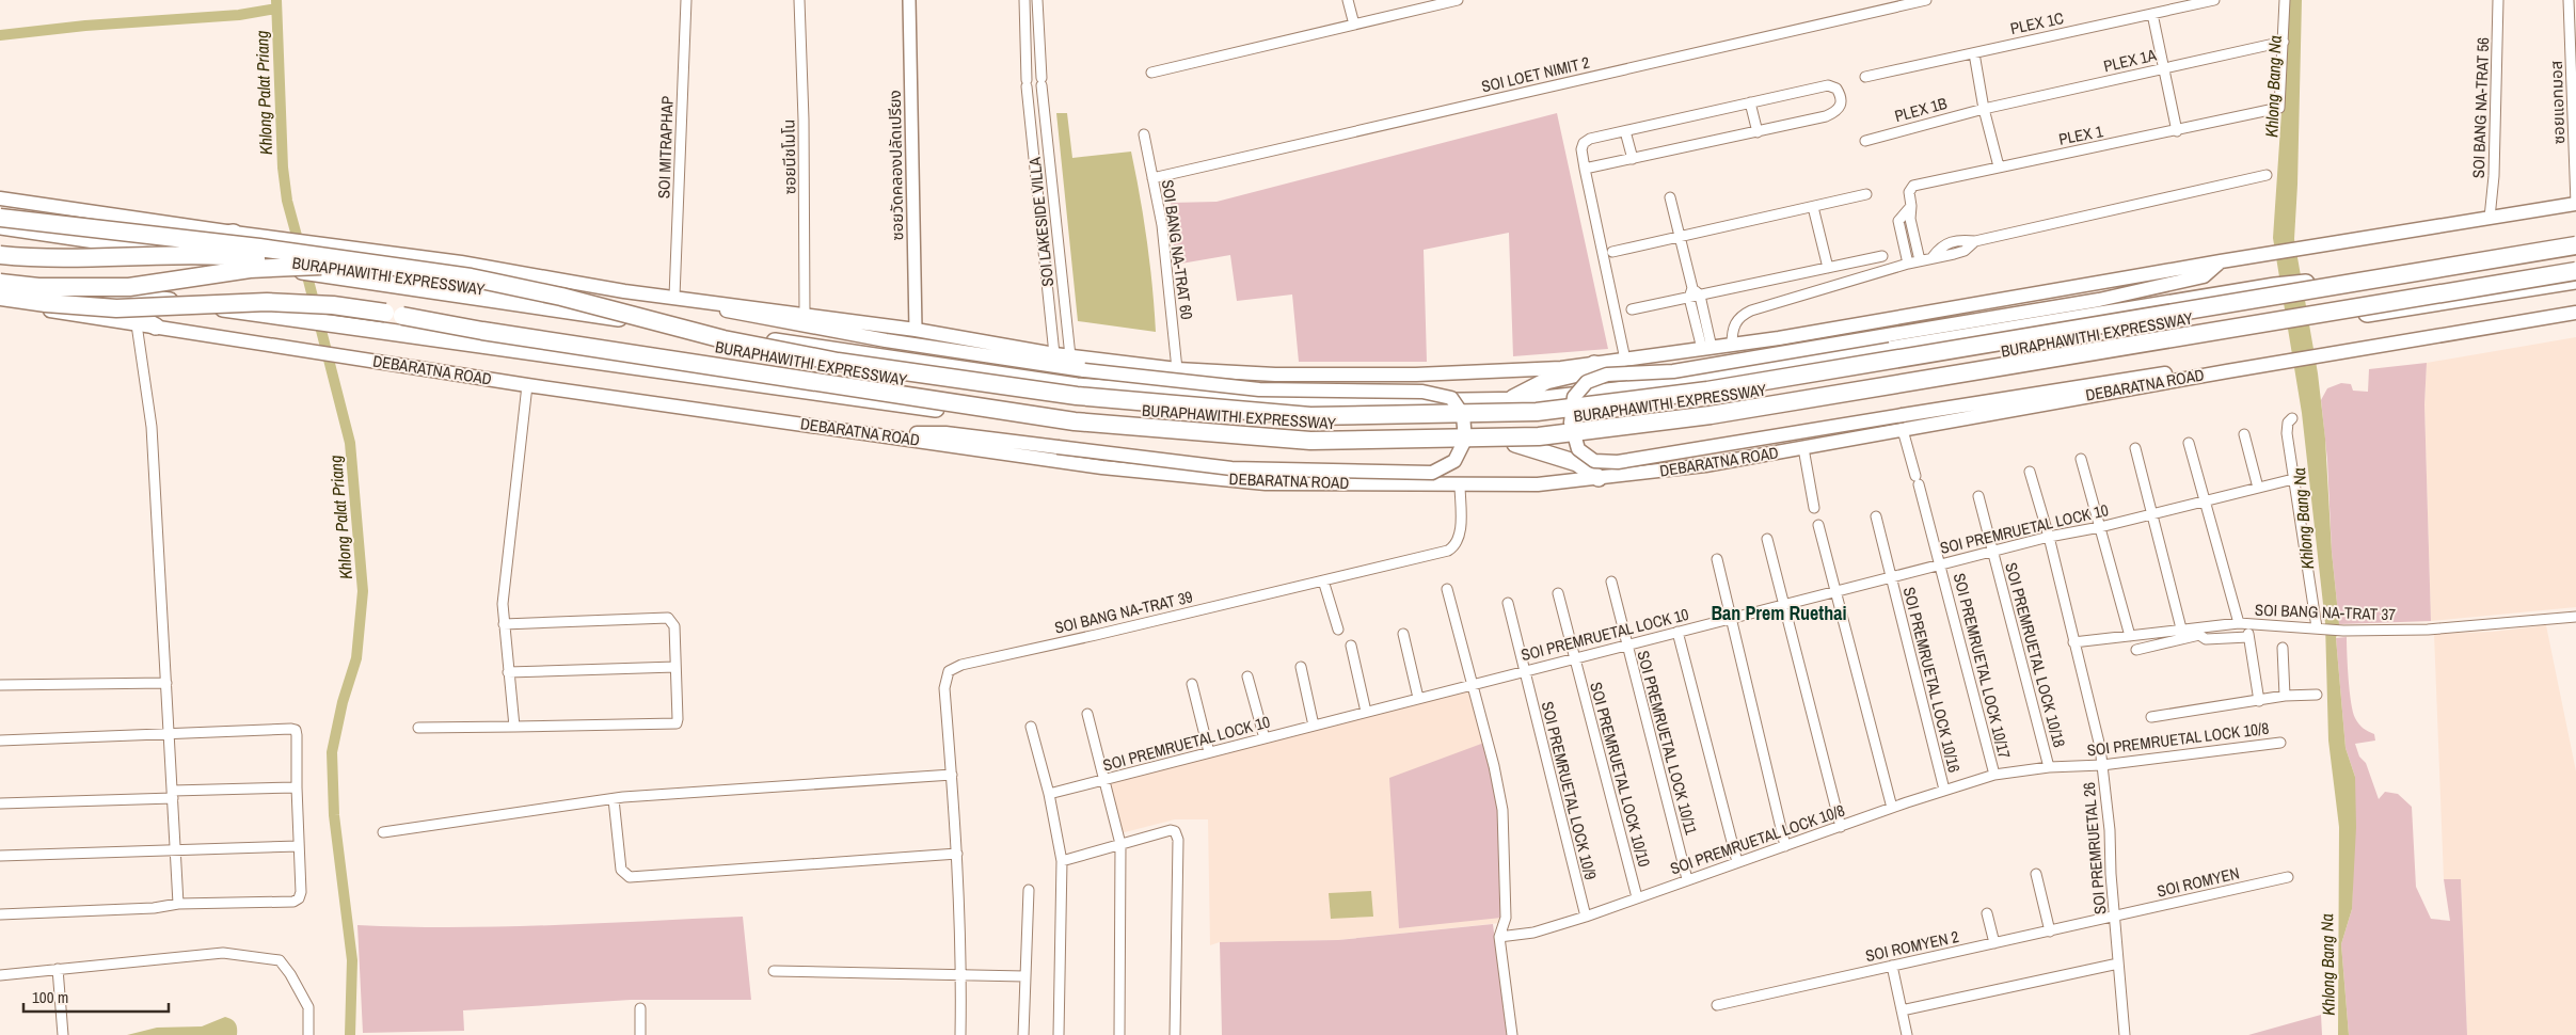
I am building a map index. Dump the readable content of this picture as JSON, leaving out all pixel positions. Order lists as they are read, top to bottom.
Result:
{
  "streets": {
    "highway": ["BURAPHAWITHI EXPRESSWAY", "DEBARATNA ROAD"],
    "street": [
      "PLEX 1C",
      "PLEX 1A",
      "SOI LOET NIMIT 2",
      "ซอยแอทมอส",
      "SOI BANG NA-TRAT 56",
      "PLEX 1B",
      "PLEX 1",
      "SOI MITRAPHAP",
      "ซอยนีชโมโน",
      "ซอยวัดคลองปลัดเปรียง",
      "SOI LAKESIDE VILLA",
      "SOI BANG NA-TRAT 60",
      "SOI PREMRUETAL LOCK 10",
      "SOI BANG NA-TRAT 39",
      "SOI BANG NA-TRAT 37",
      "SOI PREMRUETAL LOCK 10/18",
      "SOI PREMRUETAL LOCK 10/17",
      "SOI PREMRUETAL LOCK 10/16",
      "SOI PREMRUETAL LOCK 10/8",
      "SOI PREMRUETAL LOCK 10/11",
      "SOI PREMRUETAL LOCK 10/10",
      "SOI PREMRUETAL LOCK 10/9",
      "SOI PREMRUETAL 26",
      "SOI ROMYEN",
      "SOI ROMYEN 2"
    ]
  },
  "crossings": [
    ["PLEX 1A", "PLEX 1B"],
    ["PLEX 1A", "PLEX 1"],
    ["SOI LOET NIMIT 2", "SOI BANG NA-TRAT 60"],
    ["DEBARATNA ROAD", "SOI BANG NA-TRAT 39"],
    ["DEBARATNA ROAD", "SOI PREMRUETAL LOCK 10/17"],
    ["SOI PREMRUETAL LOCK 10", "SOI PREMRUETAL LOCK 10/18"],
    ["SOI PREMRUETAL LOCK 10", "SOI PREMRUETAL LOCK 10/17"],
    ["SOI PREMRUETAL LOCK 10", "SOI PREMRUETAL LOCK 10/16"],
    ["SOI PREMRUETAL LOCK 10", "SOI PREMRUETAL LOCK 10/11"],
    ["SOI PREMRUETAL LOCK 10", "SOI PREMRUETAL LOCK 10/10"],
    ["SOI PREMRUETAL LOCK 10", "SOI PREMRUETAL LOCK 10/9"],
    ["SOI PREMRUETAL LOCK 10", "SOI PREMRUETAL 26"],
    ["SOI BANG NA-TRAT 37", "SOI PREMRUETAL 26"],
    ["SOI PREMRUETAL LOCK 10/18", "SOI PREMRUETAL LOCK 10/8"],
    ["SOI PREMRUETAL LOCK 10/17", "SOI PREMRUETAL LOCK 10/8"],
    ["SOI PREMRUETAL LOCK 10/16", "SOI PREMRUETAL LOCK 10/8"],
    ["SOI PREMRUETAL LOCK 10/8", "SOI PREMRUETAL LOCK 10/11"],
    ["SOI PREMRUETAL LOCK 10/8", "SOI PREMRUETAL LOCK 10/10"],
    ["SOI PREMRUETAL LOCK 10/8", "SOI PREMRUETAL LOCK 10/9"],
    ["SOI PREMRUETAL LOCK 10/8", "SOI PREMRUETAL 26"],
    ["SOI PREMRUETAL 26", "SOI ROMYEN"],
    ["SOI PREMRUETAL 26", "SOI ROMYEN 2"],
    ["SOI ROMYEN", "SOI ROMYEN 2"]
  ],
  "districts": ["Ban Prem Ruethai"],
  "water": ["Khlong Bang Na", "Khlong Palat Priang"],
  "scale_bar": "100 m"
}
